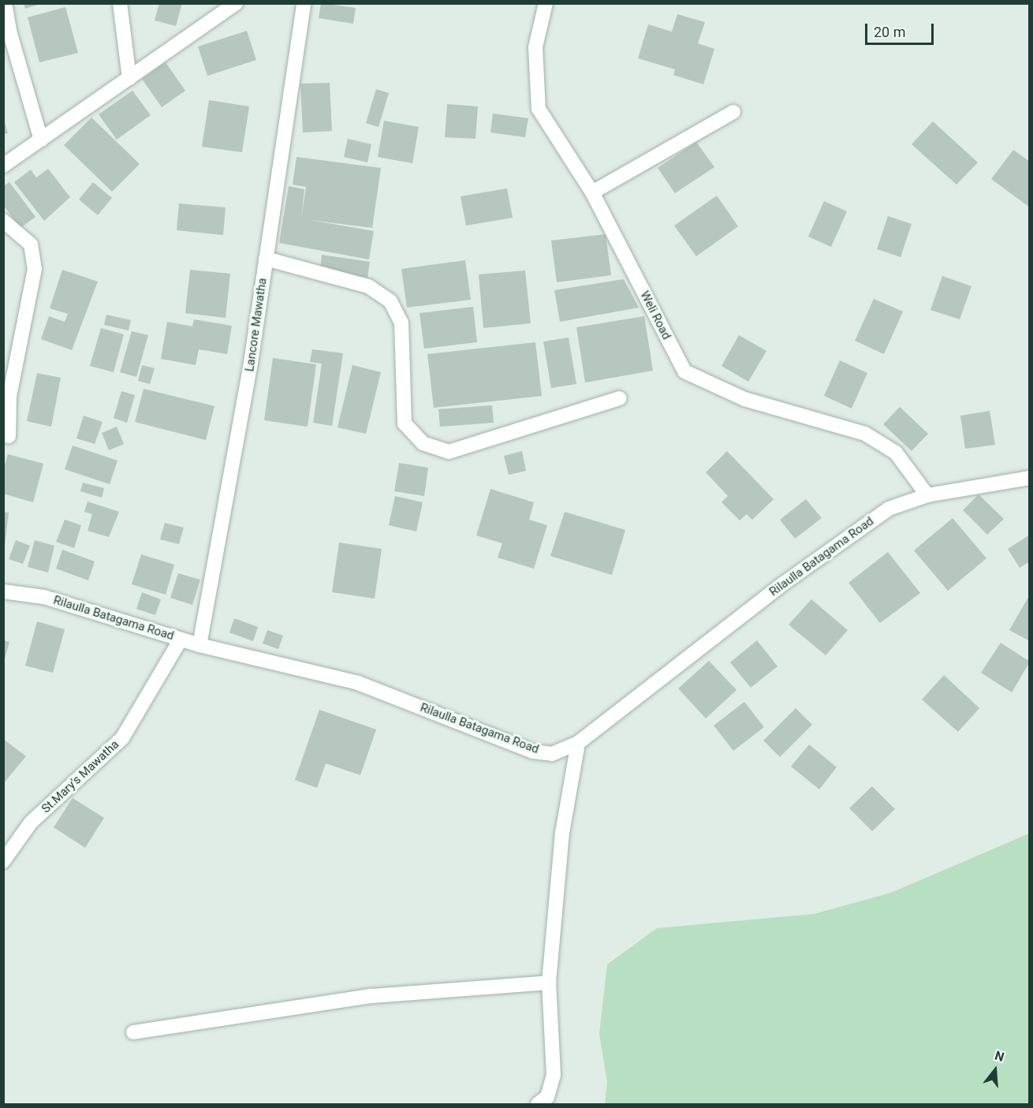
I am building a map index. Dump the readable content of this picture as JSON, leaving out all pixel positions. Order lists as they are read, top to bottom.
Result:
{
  "streets": {
    "street": [
      "Weli Road",
      "Lancore Mawatha",
      "Rilaulla Batagama Road",
      "St.Mary's Mawatha"
    ]
  },
  "crossings": [
    ["Weli Road", "Rilaulla Batagama Road"],
    ["Lancore Mawatha", "Rilaulla Batagama Road"],
    ["Rilaulla Batagama Road", "St.Mary's Mawatha"]
  ],
  "scale_bar": "20 m",
  "north": "top"
}
